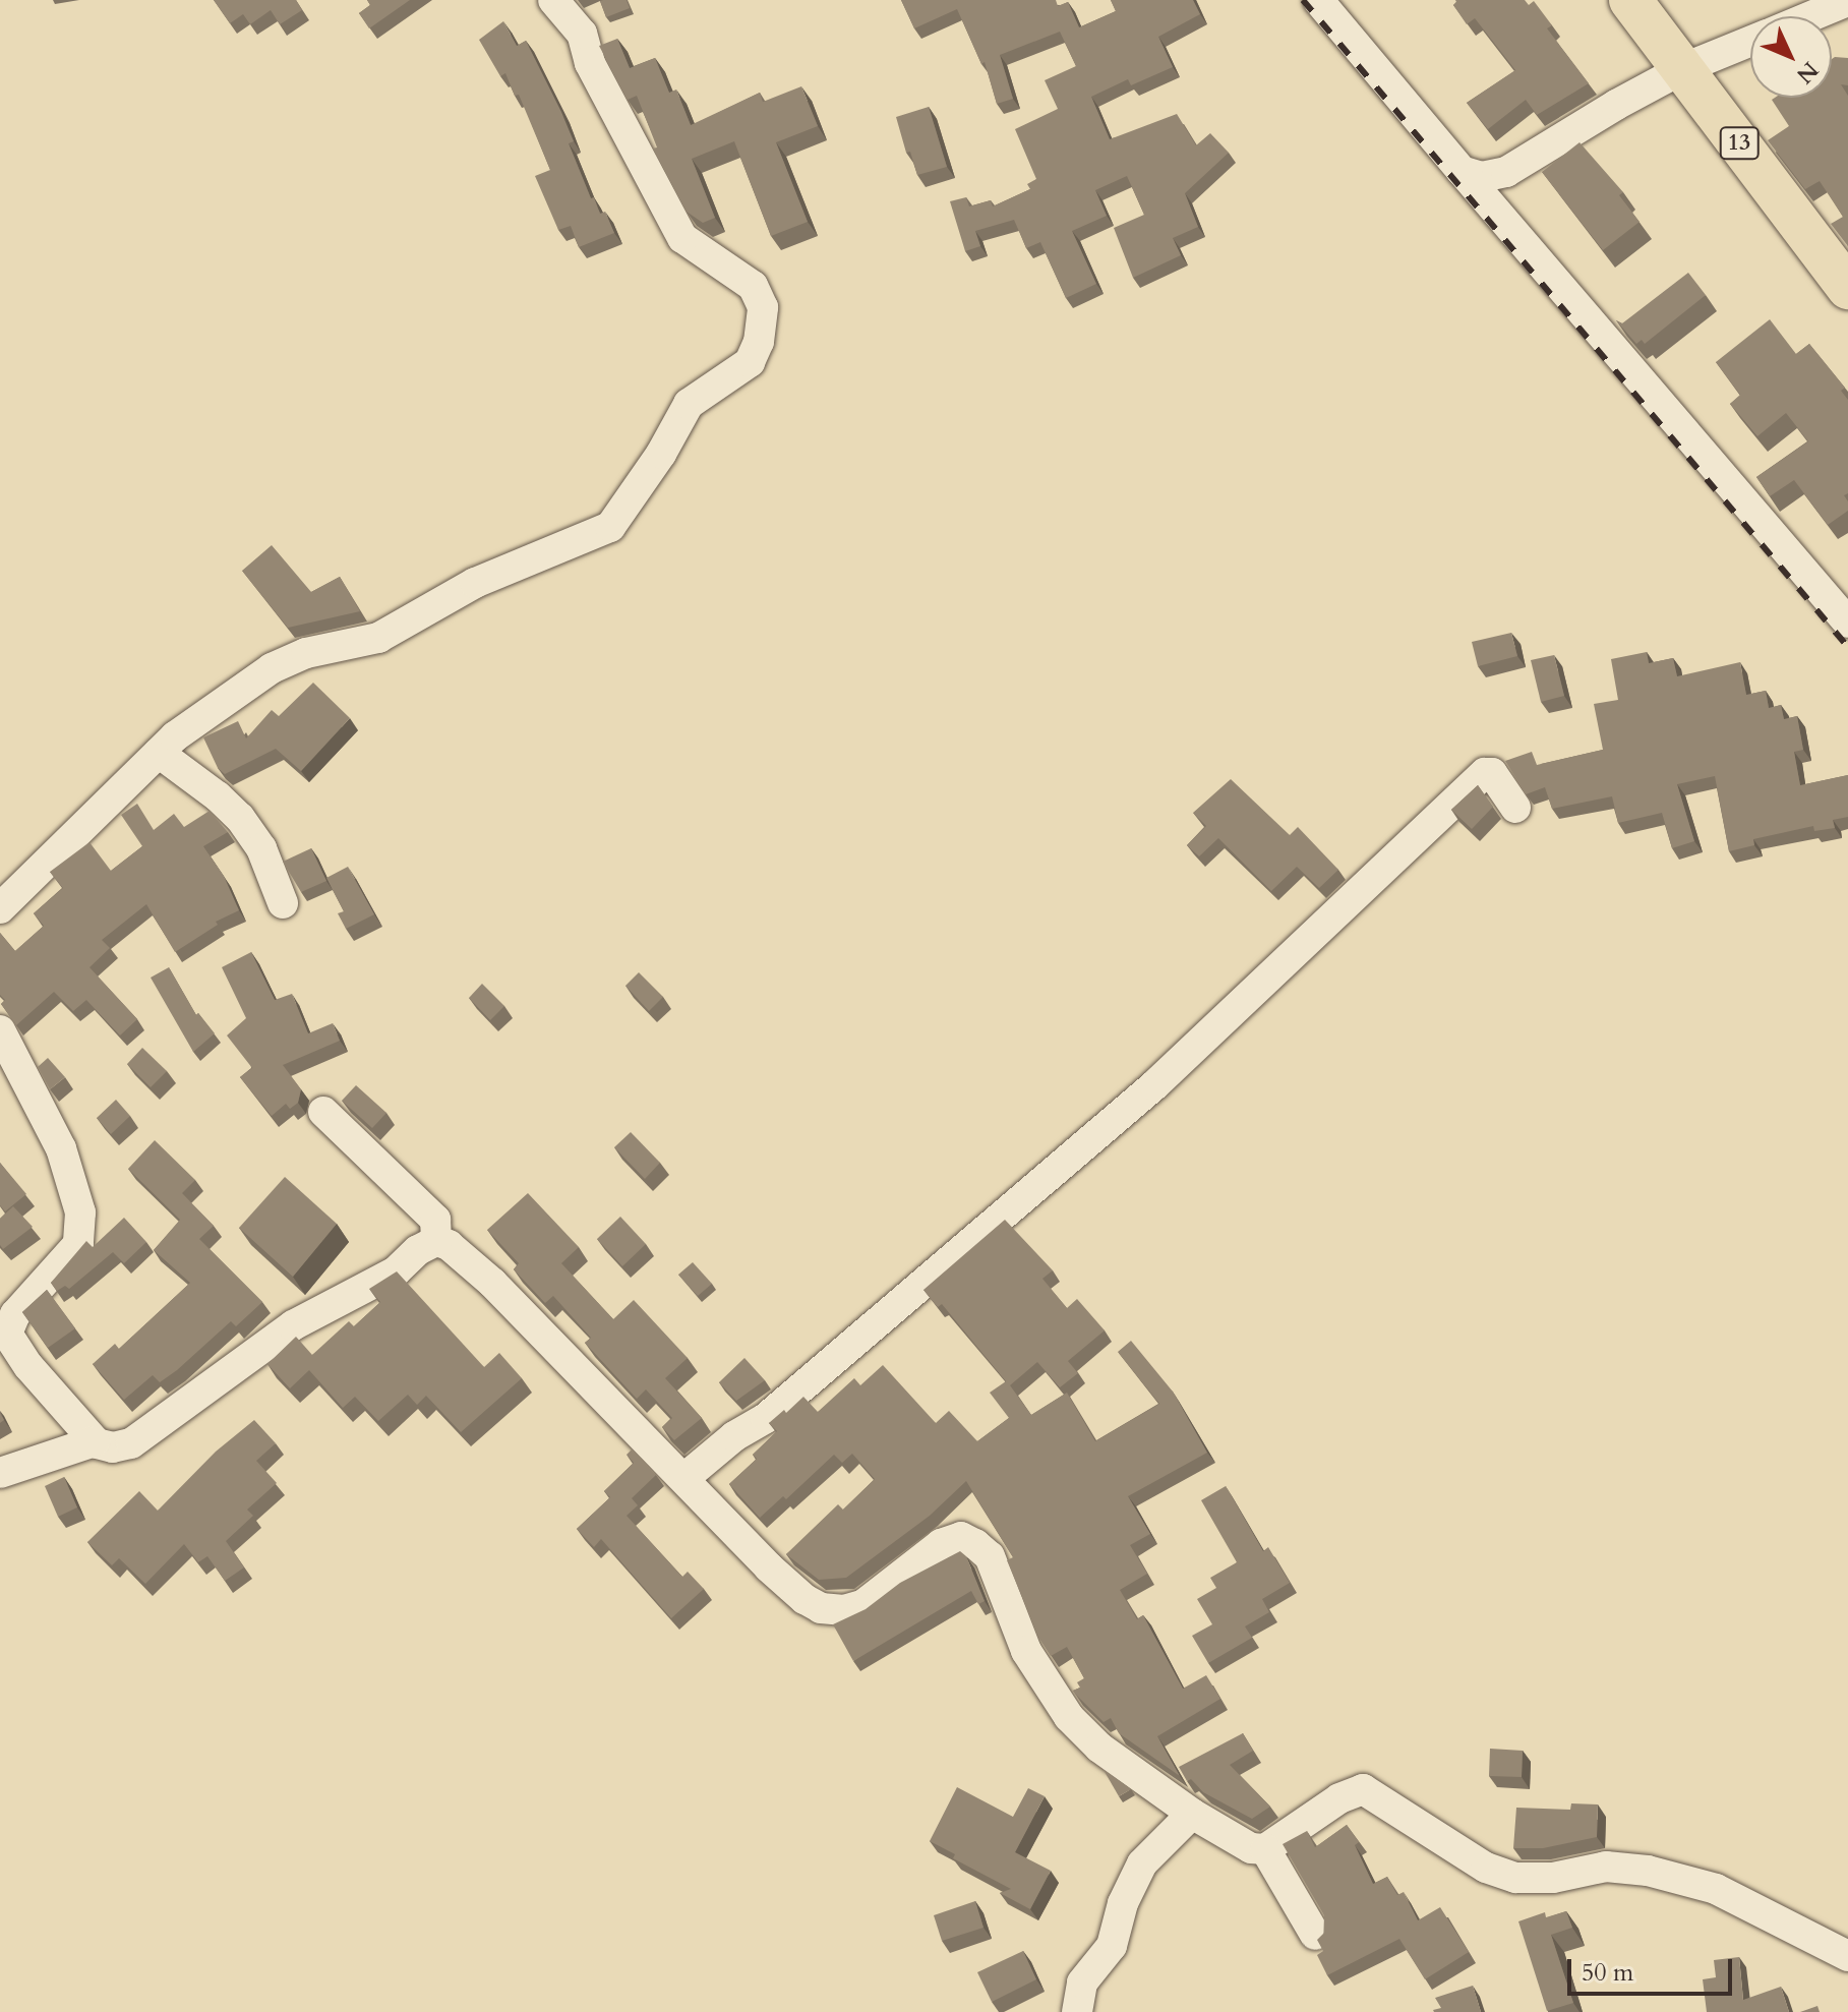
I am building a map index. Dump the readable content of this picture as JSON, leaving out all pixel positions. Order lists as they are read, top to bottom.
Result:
{
  "streets": {
    "highway": ["13"]
  },
  "scale_bar": "50 m",
  "north": "bottom right"
}
